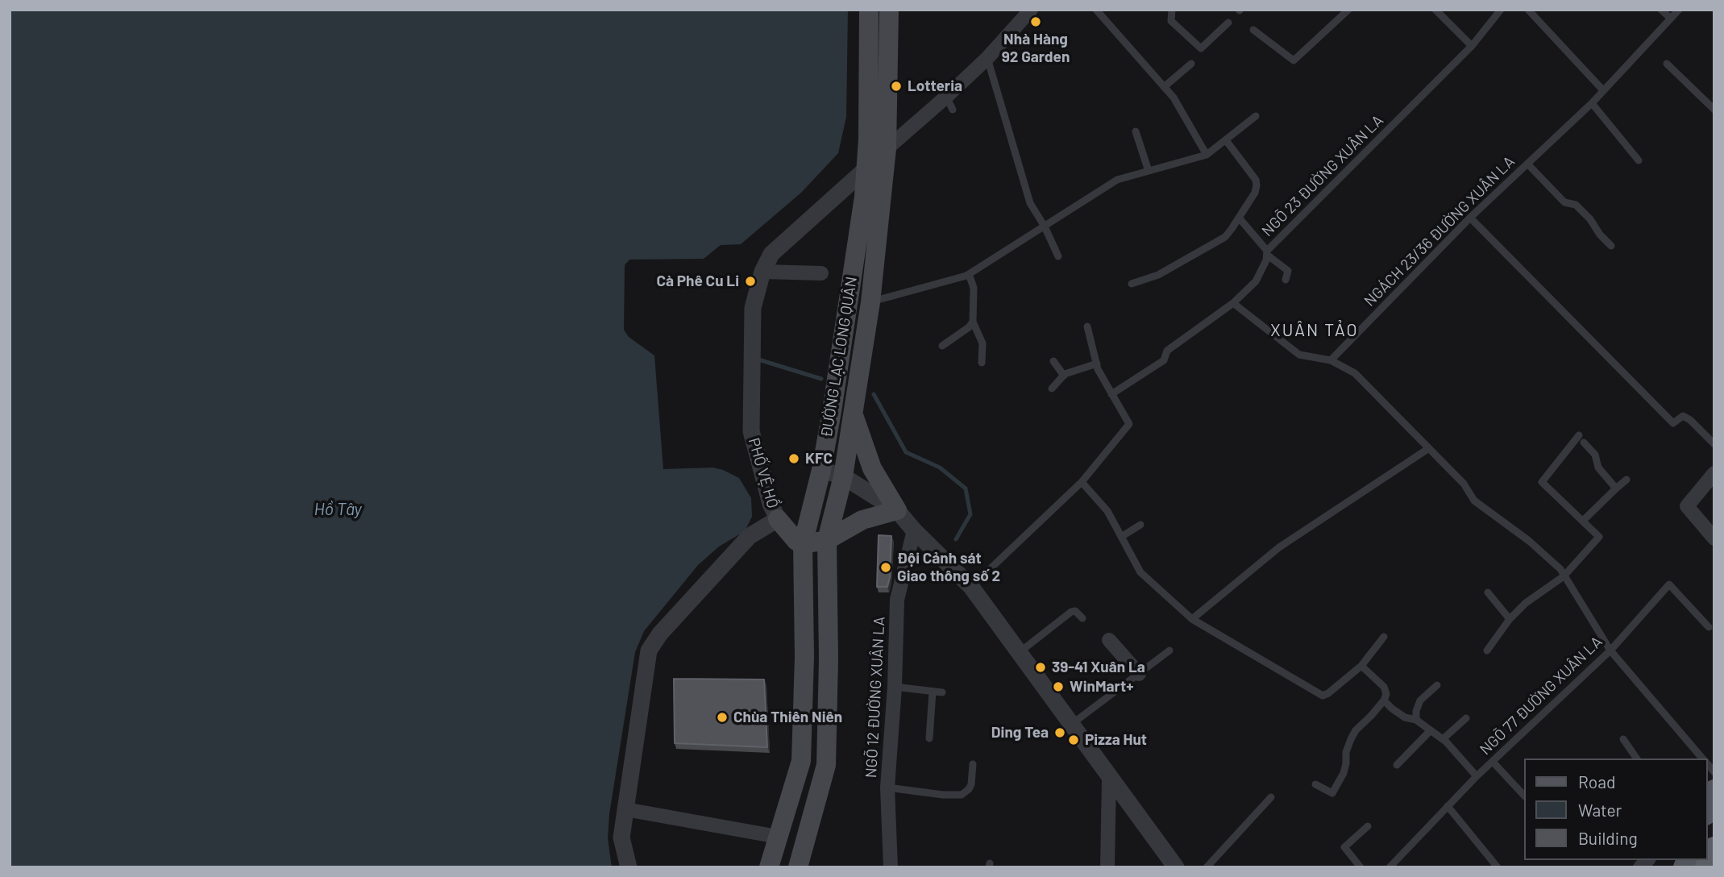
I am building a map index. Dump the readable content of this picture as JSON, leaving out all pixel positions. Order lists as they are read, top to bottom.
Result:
{
  "streets": {
    "main road": ["ĐƯỜNG LẠC LONG QUÂN"],
    "street": ["PHỐ VỆ HỒ", "NGÕ 12 ĐƯỜNG XUÂN LA"],
    "lane": ["NGÕ 23 ĐƯỜNG XUÂN LA", "NGÁCH 23/36 ĐƯỜNG XUÂN LA", "NGÕ 77 ĐƯỜNG XUÂN LA"]
  },
  "crossings": [
    ["ĐƯỜNG LẠC LONG QUÂN", "PHỐ VỆ HỒ"]
  ],
  "districts": ["XUÂN TẢO"],
  "water": ["Hồ Tây"],
  "places": [
    "Nhà Hàng 92 Garden",
    "Lotteria",
    "Cà Phê Cu Li",
    "KFC",
    "Đội Cảnh sát Giao thông số 2",
    "39-41 Xuân La",
    "WinMart+",
    "Chùa Thiên Niên",
    "Ding Tea",
    "Pizza Hut"
  ],
  "legend": ["Road", "Water", "Building"]
}
